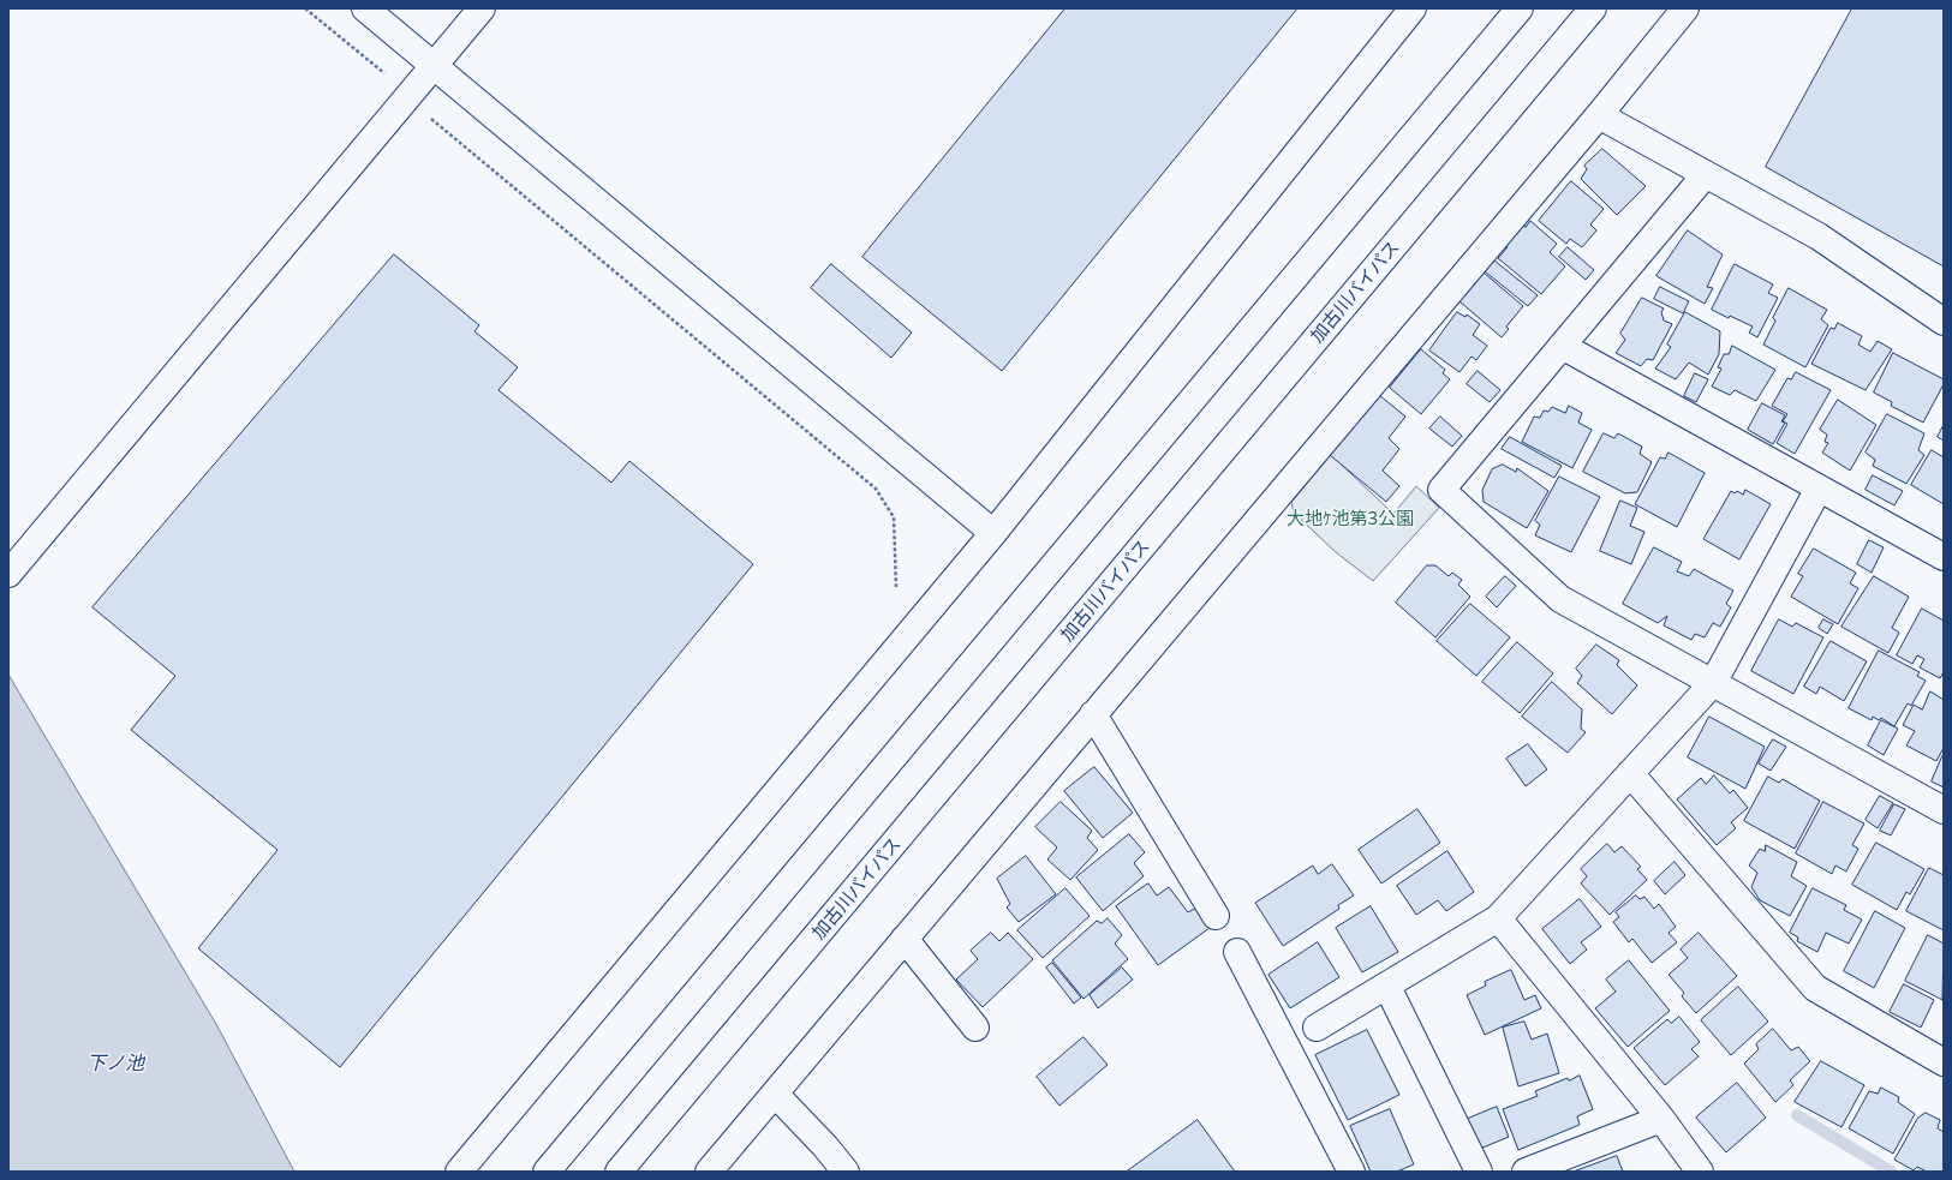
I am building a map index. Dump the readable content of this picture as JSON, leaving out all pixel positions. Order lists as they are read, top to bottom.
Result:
{
  "streets": {
    "main road": ["加古川バイパス"]
  },
  "water": ["下ノ池"],
  "parks": ["大地ｹ池第3公園"]
}
